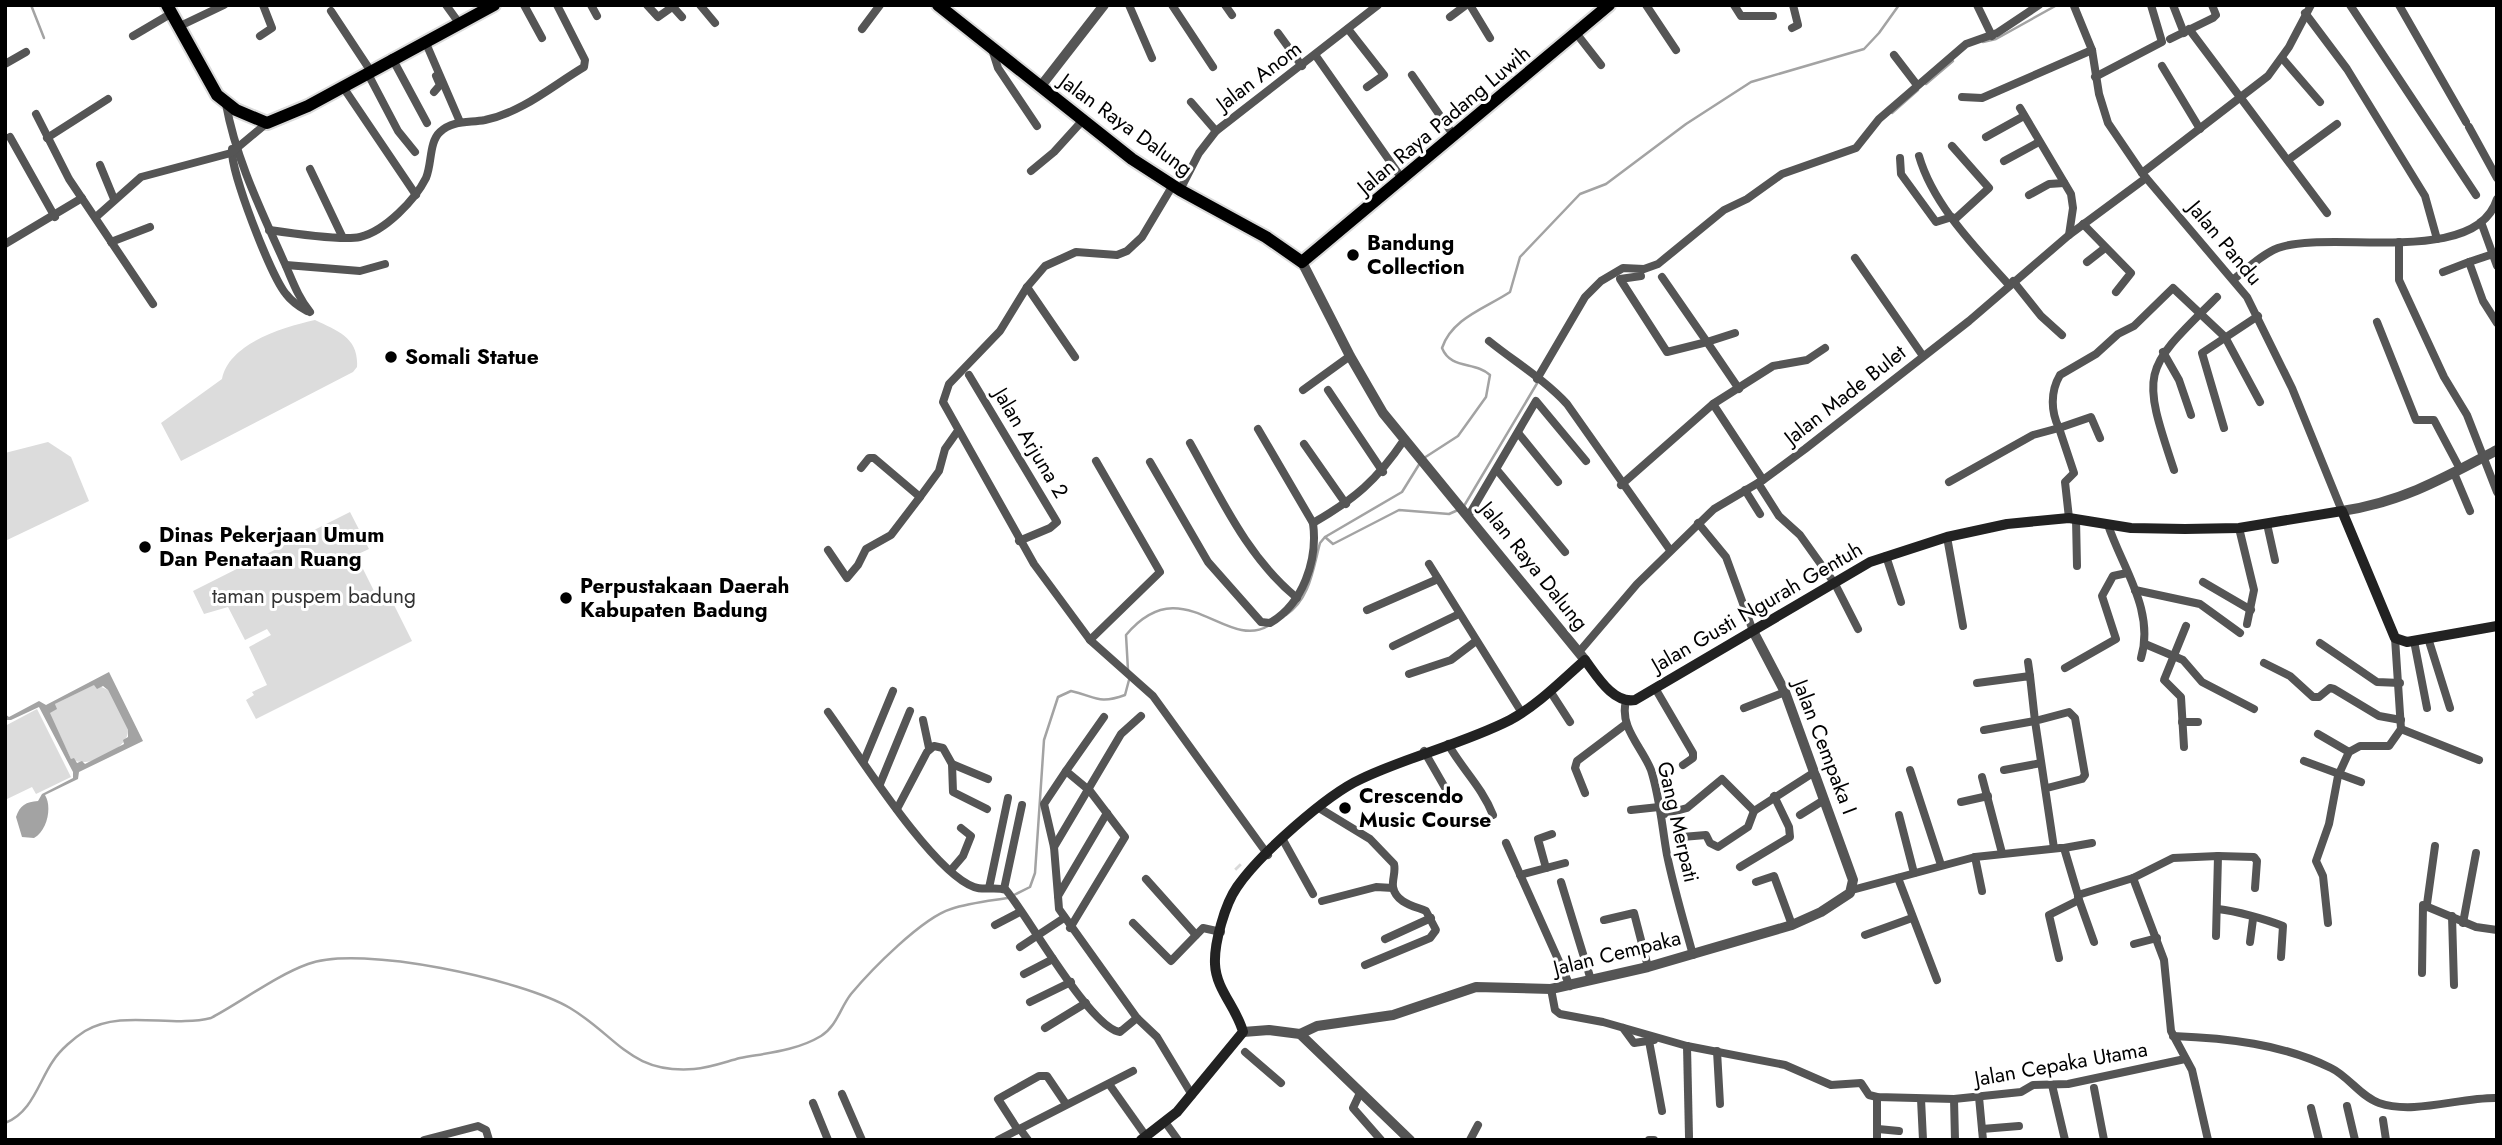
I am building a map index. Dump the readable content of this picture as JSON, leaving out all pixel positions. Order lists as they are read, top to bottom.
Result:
{
  "streets": {
    "main road": [
      "Jalan Raya Padang Luwih",
      "Jalan Raya Dalung",
      "Jalan Pandu",
      "Jalan Gusti Ngurah Gentuh"
    ],
    "street": [
      "Jalan Anom",
      "Jalan Made Bulet",
      "Jalan Arjuna 2",
      "Jalan Cempaka I",
      "Gang Merpati",
      "Jalan Cempaka",
      "Jalan Cepaka Utama"
    ]
  },
  "crossings": [
    ["Jalan Anom", "Jalan Raya Dalung"],
    ["Jalan Raya Padang Luwih", "Jalan Raya Dalung"],
    ["Jalan Raya Dalung", "Jalan Made Bulet"],
    ["Jalan Pandu", "Jalan Made Bulet"],
    ["Jalan Pandu", "Jalan Gusti Ngurah Gentuh"],
    ["Jalan Gusti Ngurah Gentuh", "Jalan Cempaka I"],
    ["Jalan Gusti Ngurah Gentuh", "Gang Merpati"],
    ["Jalan Cempaka I", "Jalan Cempaka"],
    ["Gang Merpati", "Jalan Cempaka"],
    ["Jalan Cempaka", "Jalan Cepaka Utama"]
  ],
  "parks": ["taman puspem badung"],
  "places": [
    "Bandung Collection",
    "Somali Statue",
    "Dinas Pekerjaan Umum Dan Penataan Ruang",
    "Perpustakaan Daerah Kabupaten Badung",
    "Crescendo Music Course"
  ]
}
